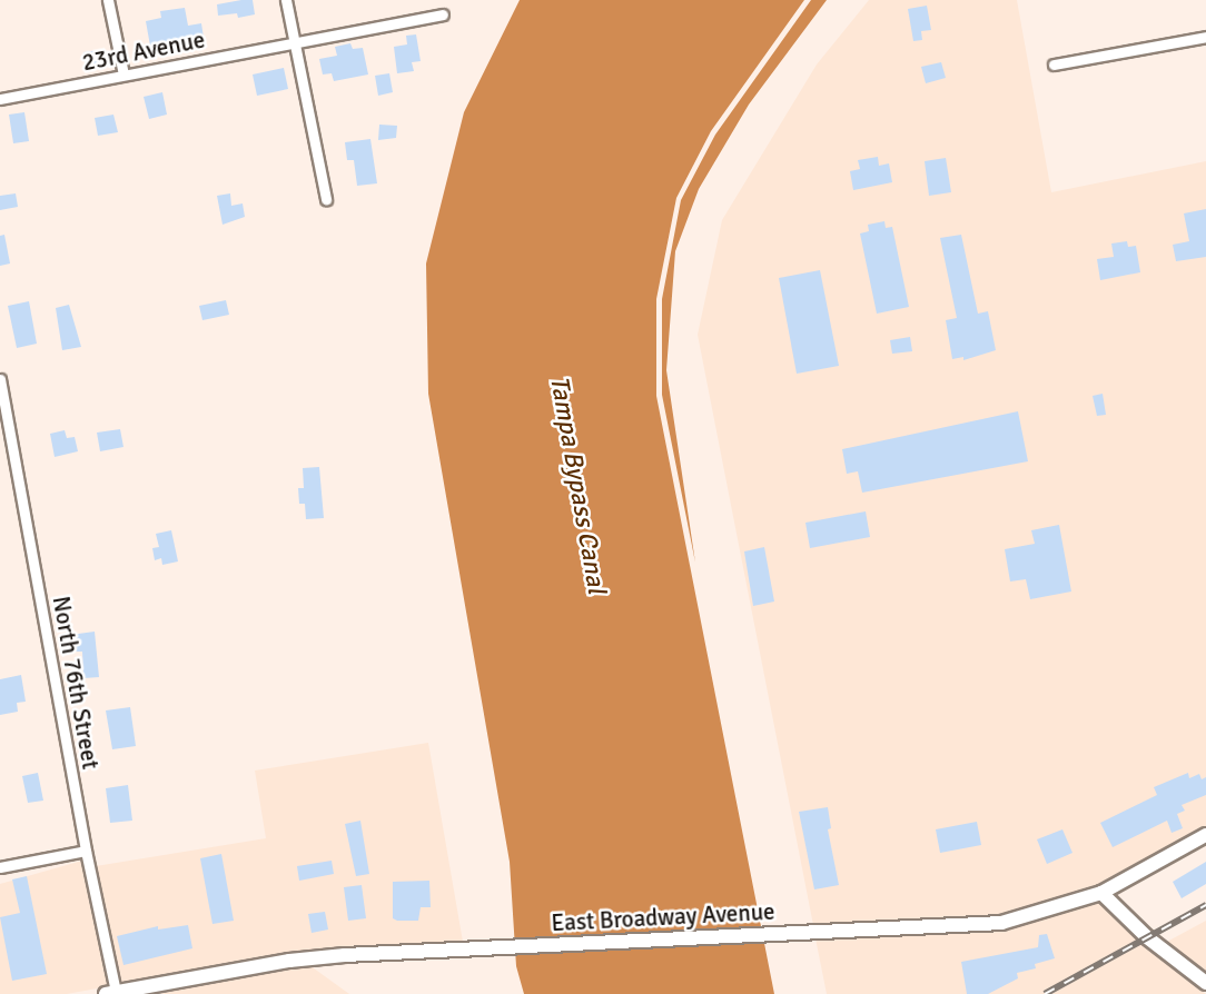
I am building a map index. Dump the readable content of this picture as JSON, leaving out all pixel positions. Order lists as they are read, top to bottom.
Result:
{
  "streets": {
    "main road": ["East Broadway Avenue"],
    "street": ["23rd Avenue", "North 76th Street"]
  },
  "crossings": [
    ["North 76th Street", "East Broadway Avenue"]
  ],
  "water": ["Tampa Bypass Canal"]
}
